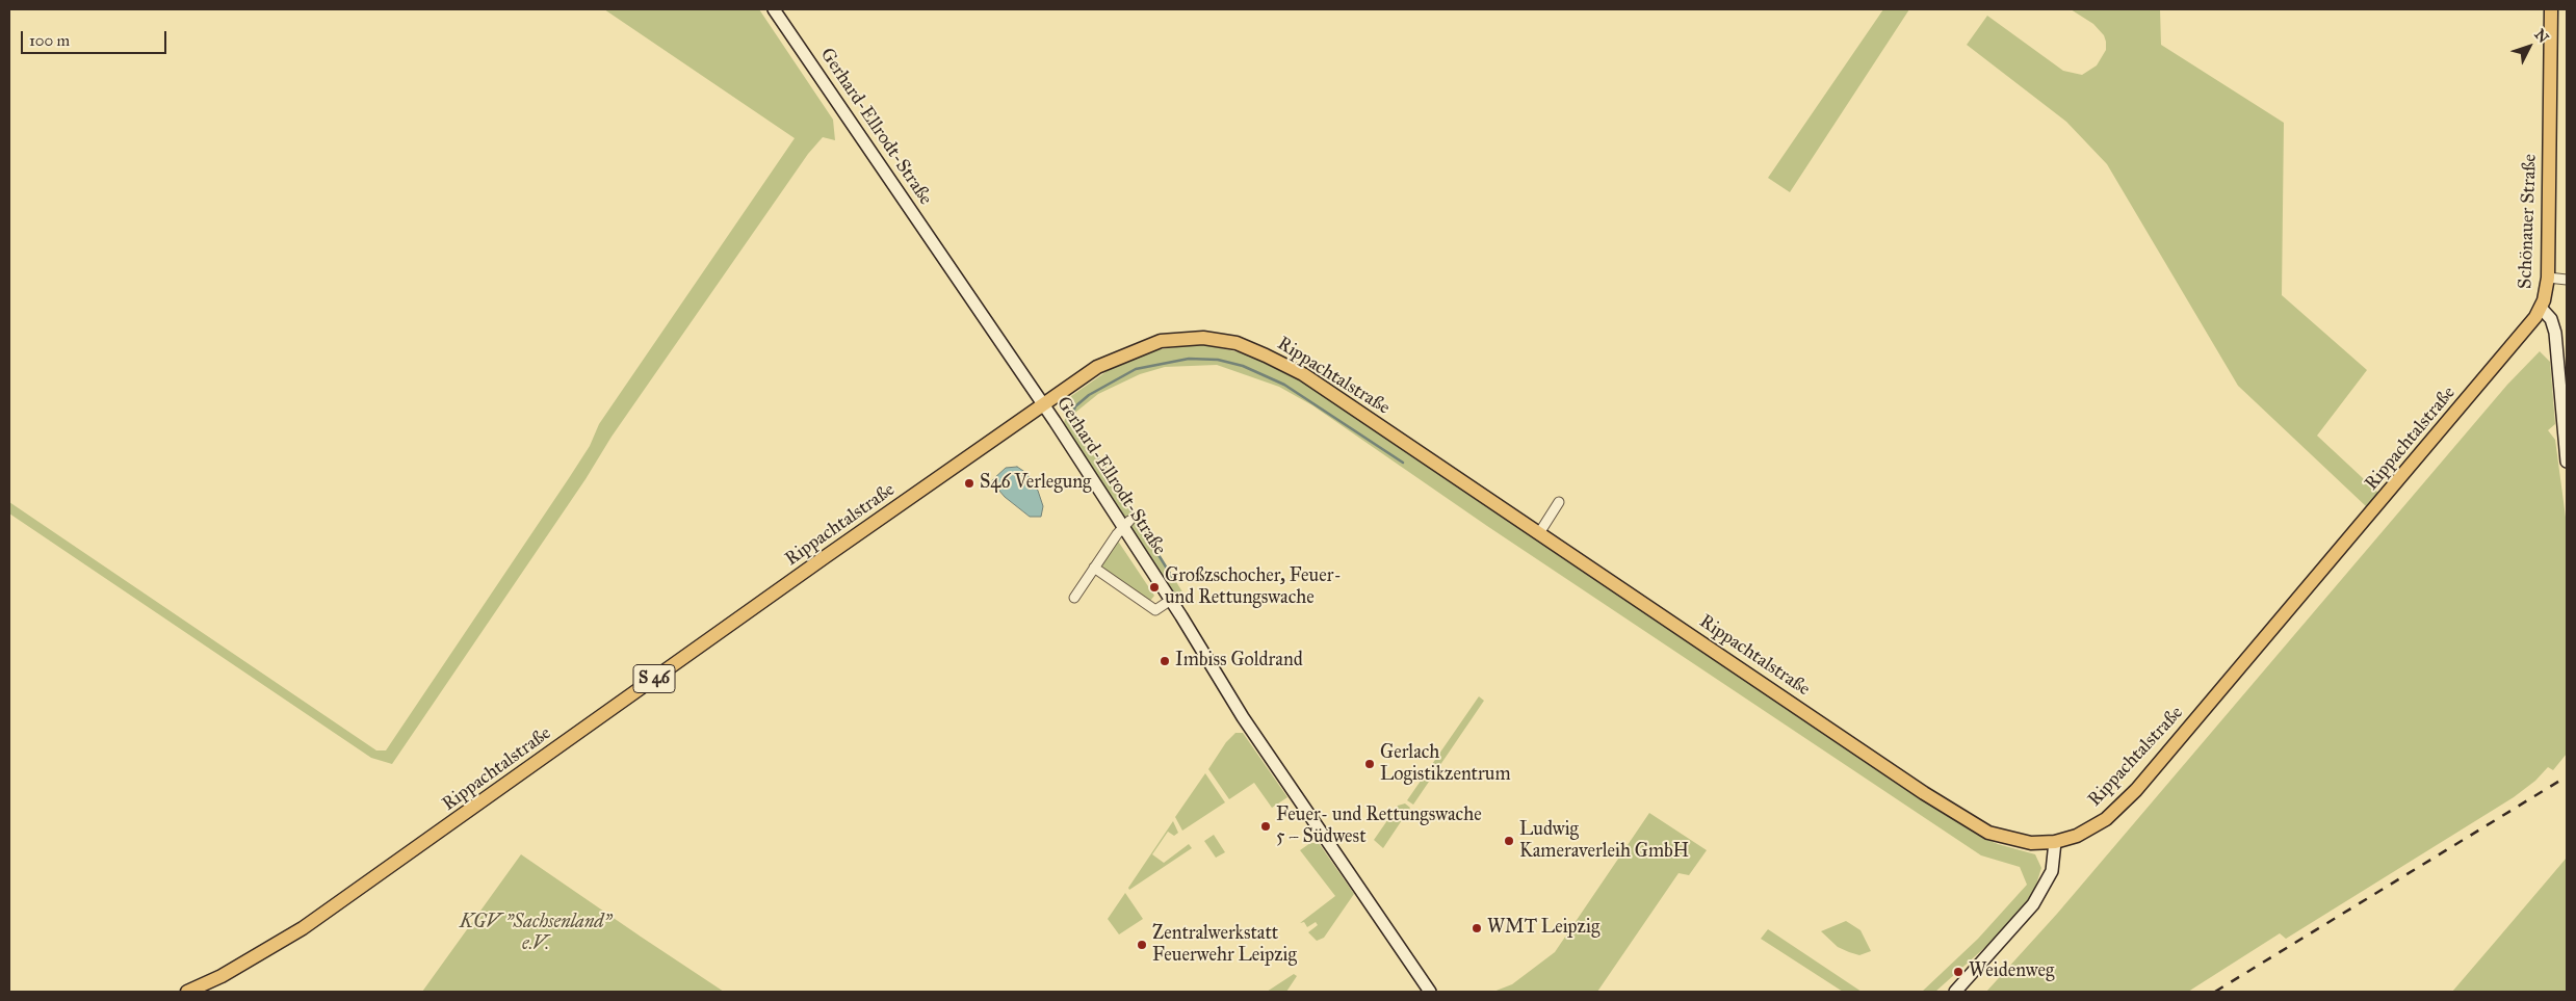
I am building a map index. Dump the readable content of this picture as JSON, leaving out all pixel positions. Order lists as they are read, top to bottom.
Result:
{
  "streets": {
    "main road": ["Schönauer Straße", "Rippachtalstraße", "S 46"],
    "street": ["Gerhard-Ellrodt-Straße"]
  },
  "crossings": [
    ["Gerhard-Ellrodt-Straße", "Rippachtalstraße"],
    ["Schönauer Straße", "Rippachtalstraße"]
  ],
  "parks": ["KGV \"Sachsenland\" e.V."],
  "places": [
    "S46 Verlegung",
    "Großzschocher, Feuer- und Rettungswache",
    "Imbiss Goldrand",
    "Gerlach Logistikzentrum",
    "Feuer- und Rettungswache 5 – Südwest",
    "Ludwig Kameraverleih GmbH",
    "WMT Leipzig",
    "Zentralwerkstatt Feuerwehr Leipzig",
    "Weidenweg"
  ],
  "scale_bar": "100 m",
  "north": "top right"
}
